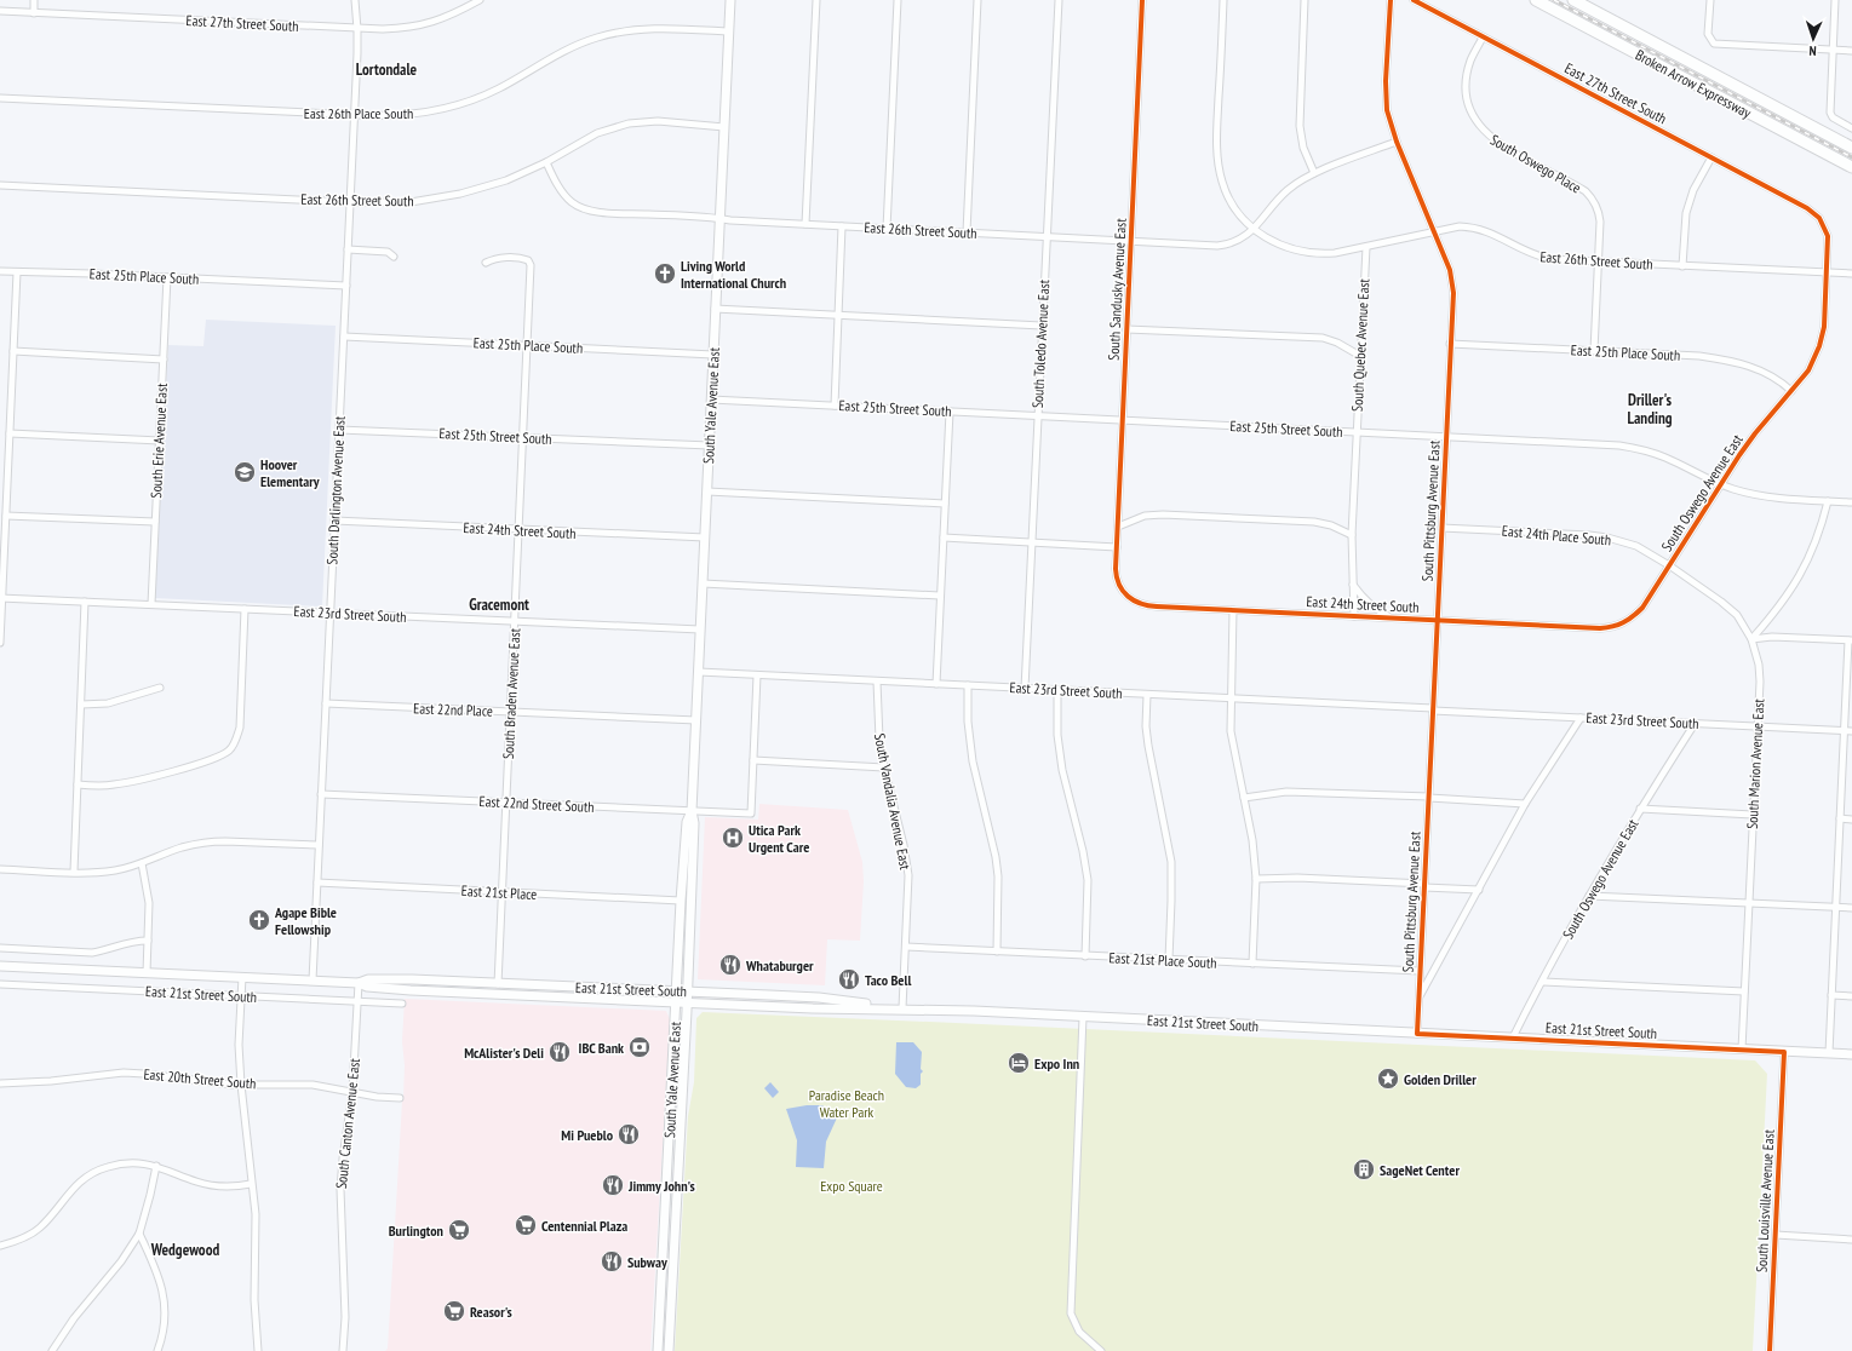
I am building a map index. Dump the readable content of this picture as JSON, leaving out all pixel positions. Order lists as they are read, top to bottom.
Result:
{
  "streets": {
    "highway": ["Broken Arrow Expressway"],
    "main road": ["South Yale Avenue East", "East 21st Street South"],
    "street": [
      "East 27th Street South",
      "East 26th Place South",
      "South Oswego Place",
      "East 26th Street South",
      "East 25th Place South",
      "South Sandusky Avenue East",
      "South Toledo Avenue East",
      "South Quebec Avenue East",
      "East 25th Street South",
      "South Erie Avenue East",
      "South Darlington Avenue East",
      "South Oswego Avenue East",
      "South Pittsburg Avenue East",
      "East 24th Street South",
      "East 24th Place South",
      "East 23rd Street South",
      "South Braden Avenue East",
      "East 22nd Place",
      "South Marion Avenue East",
      "South Vandalia Avenue East",
      "East 22nd Street South",
      "East 21st Place",
      "East 21st Place South",
      "East 20th Street South",
      "South Canton Avenue East",
      "South Louisville Avenue East"
    ]
  },
  "crossings": [
    ["East 27th Street South", "South Oswego Place"],
    ["East 27th Street South", "South Darlington Avenue East"],
    ["East 27th Street South", "South Oswego Avenue East"],
    ["East 26th Place South", "South Yale Avenue East"],
    ["East 26th Place South", "South Darlington Avenue East"],
    ["South Oswego Place", "East 26th Street South"],
    ["South Oswego Place", "East 25th Place South"],
    ["East 26th Street South", "South Sandusky Avenue East"],
    ["East 26th Street South", "South Toledo Avenue East"],
    ["East 26th Street South", "South Quebec Avenue East"],
    ["East 26th Street South", "South Yale Avenue East"],
    ["East 26th Street South", "South Darlington Avenue East"],
    ["East 26th Street South", "South Oswego Avenue East"],
    ["East 26th Street South", "South Pittsburg Avenue East"],
    ["East 25th Place South", "South Yale Avenue East"],
    ["East 25th Place South", "South Erie Avenue East"],
    ["East 25th Place South", "South Darlington Avenue East"],
    ["East 25th Place South", "South Oswego Avenue East"],
    ["East 25th Place South", "South Pittsburg Avenue East"],
    ["East 25th Place South", "South Braden Avenue East"],
    ["South Sandusky Avenue East", "East 25th Street South"],
    ["South Sandusky Avenue East", "East 24th Street South"],
    ["South Toledo Avenue East", "East 25th Street South"],
    ["South Toledo Avenue East", "East 23rd Street South"],
    ["South Quebec Avenue East", "East 25th Street South"],
    ["South Quebec Avenue East", "East 24th Street South"],
    ["South Yale Avenue East", "East 25th Street South"],
    ["South Yale Avenue East", "East 24th Street South"],
    ["South Yale Avenue East", "East 23rd Street South"],
    ["South Yale Avenue East", "East 22nd Place"],
    ["South Yale Avenue East", "East 22nd Street South"],
    ["South Yale Avenue East", "East 21st Place"],
    ["South Yale Avenue East", "East 21st Street South"],
    ["East 25th Street South", "South Darlington Avenue East"],
    ["East 25th Street South", "South Oswego Avenue East"],
    ["East 25th Street South", "South Pittsburg Avenue East"],
    ["East 25th Street South", "South Braden Avenue East"],
    ["South Erie Avenue East", "East 23rd Street South"],
    ["South Darlington Avenue East", "East 24th Street South"],
    ["South Darlington Avenue East", "East 23rd Street South"],
    ["South Darlington Avenue East", "East 22nd Place"],
    ["South Darlington Avenue East", "East 22nd Street South"],
    ["South Darlington Avenue East", "East 21st Place"],
    ["South Darlington Avenue East", "East 21st Street South"],
    ["South Oswego Avenue East", "East 24th Street South"],
    ["South Oswego Avenue East", "East 24th Place South"],
    ["South Oswego Avenue East", "East 23rd Street South"],
    ["South Oswego Avenue East", "East 21st Street South"],
    ["South Pittsburg Avenue East", "East 24th Street South"],
    ["South Pittsburg Avenue East", "East 24th Place South"],
    ["South Pittsburg Avenue East", "East 23rd Street South"],
    ["South Pittsburg Avenue East", "East 21st Place South"],
    ["South Pittsburg Avenue East", "East 21st Street South"],
    ["East 24th Street South", "South Braden Avenue East"],
    ["East 24th Place South", "South Marion Avenue East"],
    ["East 23rd Street South", "South Braden Avenue East"],
    ["East 23rd Street South", "South Marion Avenue East"],
    ["East 23rd Street South", "South Vandalia Avenue East"],
    ["South Braden Avenue East", "East 22nd Place"],
    ["South Braden Avenue East", "East 22nd Street South"],
    ["South Braden Avenue East", "East 21st Place"],
    ["South Braden Avenue East", "East 21st Street South"],
    ["South Marion Avenue East", "East 21st Street South"],
    ["South Vandalia Avenue East", "East 21st Place South"],
    ["South Vandalia Avenue East", "East 21st Street South"],
    ["East 21st Street South", "South Canton Avenue East"],
    ["East 21st Street South", "South Louisville Avenue East"],
    ["East 20th Street South", "South Canton Avenue East"]
  ],
  "districts": [
    "Lortondale",
    "Driller's Landing",
    "Gracemont",
    "Wedgewood"
  ],
  "parks": ["Paradise Beach Water Park", "Expo Square"],
  "places": {
    "church": ["Living World International Church", "Agape Bible Fellowship"],
    "school or university": ["Hoover Elementary"],
    "hospital": ["Utica Park Urgent Care"],
    "restaurant": [
      "Whataburger",
      "Taco Bell",
      "McAlister's Deli",
      "Mi Pueblo",
      "Jimmy John's",
      "Subway"
    ],
    "bank": ["IBC Bank"],
    "hotel": ["Expo Inn"],
    "place": ["Golden Driller"],
    "building": ["SageNet Center"],
    "supermarket": ["Centennial Plaza", "Burlington", "Reasor's"]
  },
  "north": "bottom"
}
